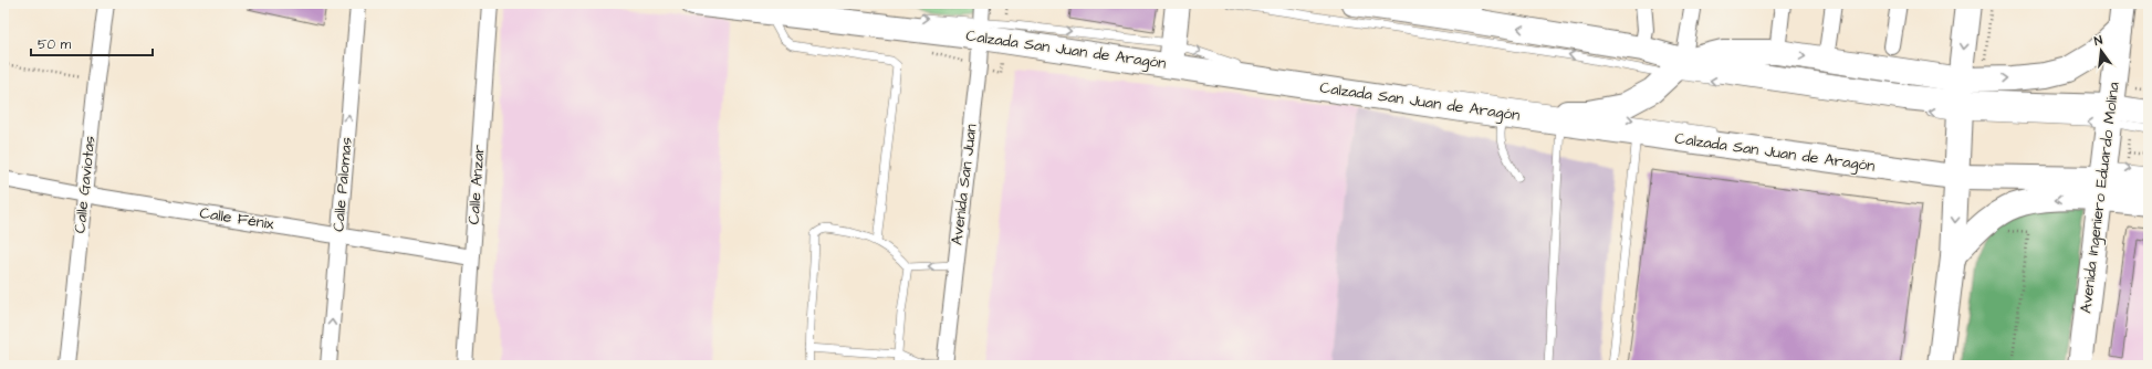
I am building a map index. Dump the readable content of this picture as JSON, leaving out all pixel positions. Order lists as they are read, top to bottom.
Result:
{
  "streets": {
    "main road": ["Calzada San Juan de Aragón", "Avenida Ingeniero Eduardo Molina"],
    "street": [
      "Calle Gaviotas",
      "Calle Palomas",
      "Calle Anzar",
      "Avenida San Juan",
      "Calle Fénix"
    ]
  },
  "crossings": [
    ["Calzada San Juan de Aragón", "Avenida San Juan"],
    ["Calzada San Juan de Aragón", "Avenida Ingeniero Eduardo Molina"],
    ["Calle Gaviotas", "Calle Fénix"],
    ["Calle Palomas", "Calle Fénix"],
    ["Calle Anzar", "Calle Fénix"]
  ],
  "one_way": ["Calle Palomas"],
  "scale_bar": "50 m",
  "north": "top"
}
